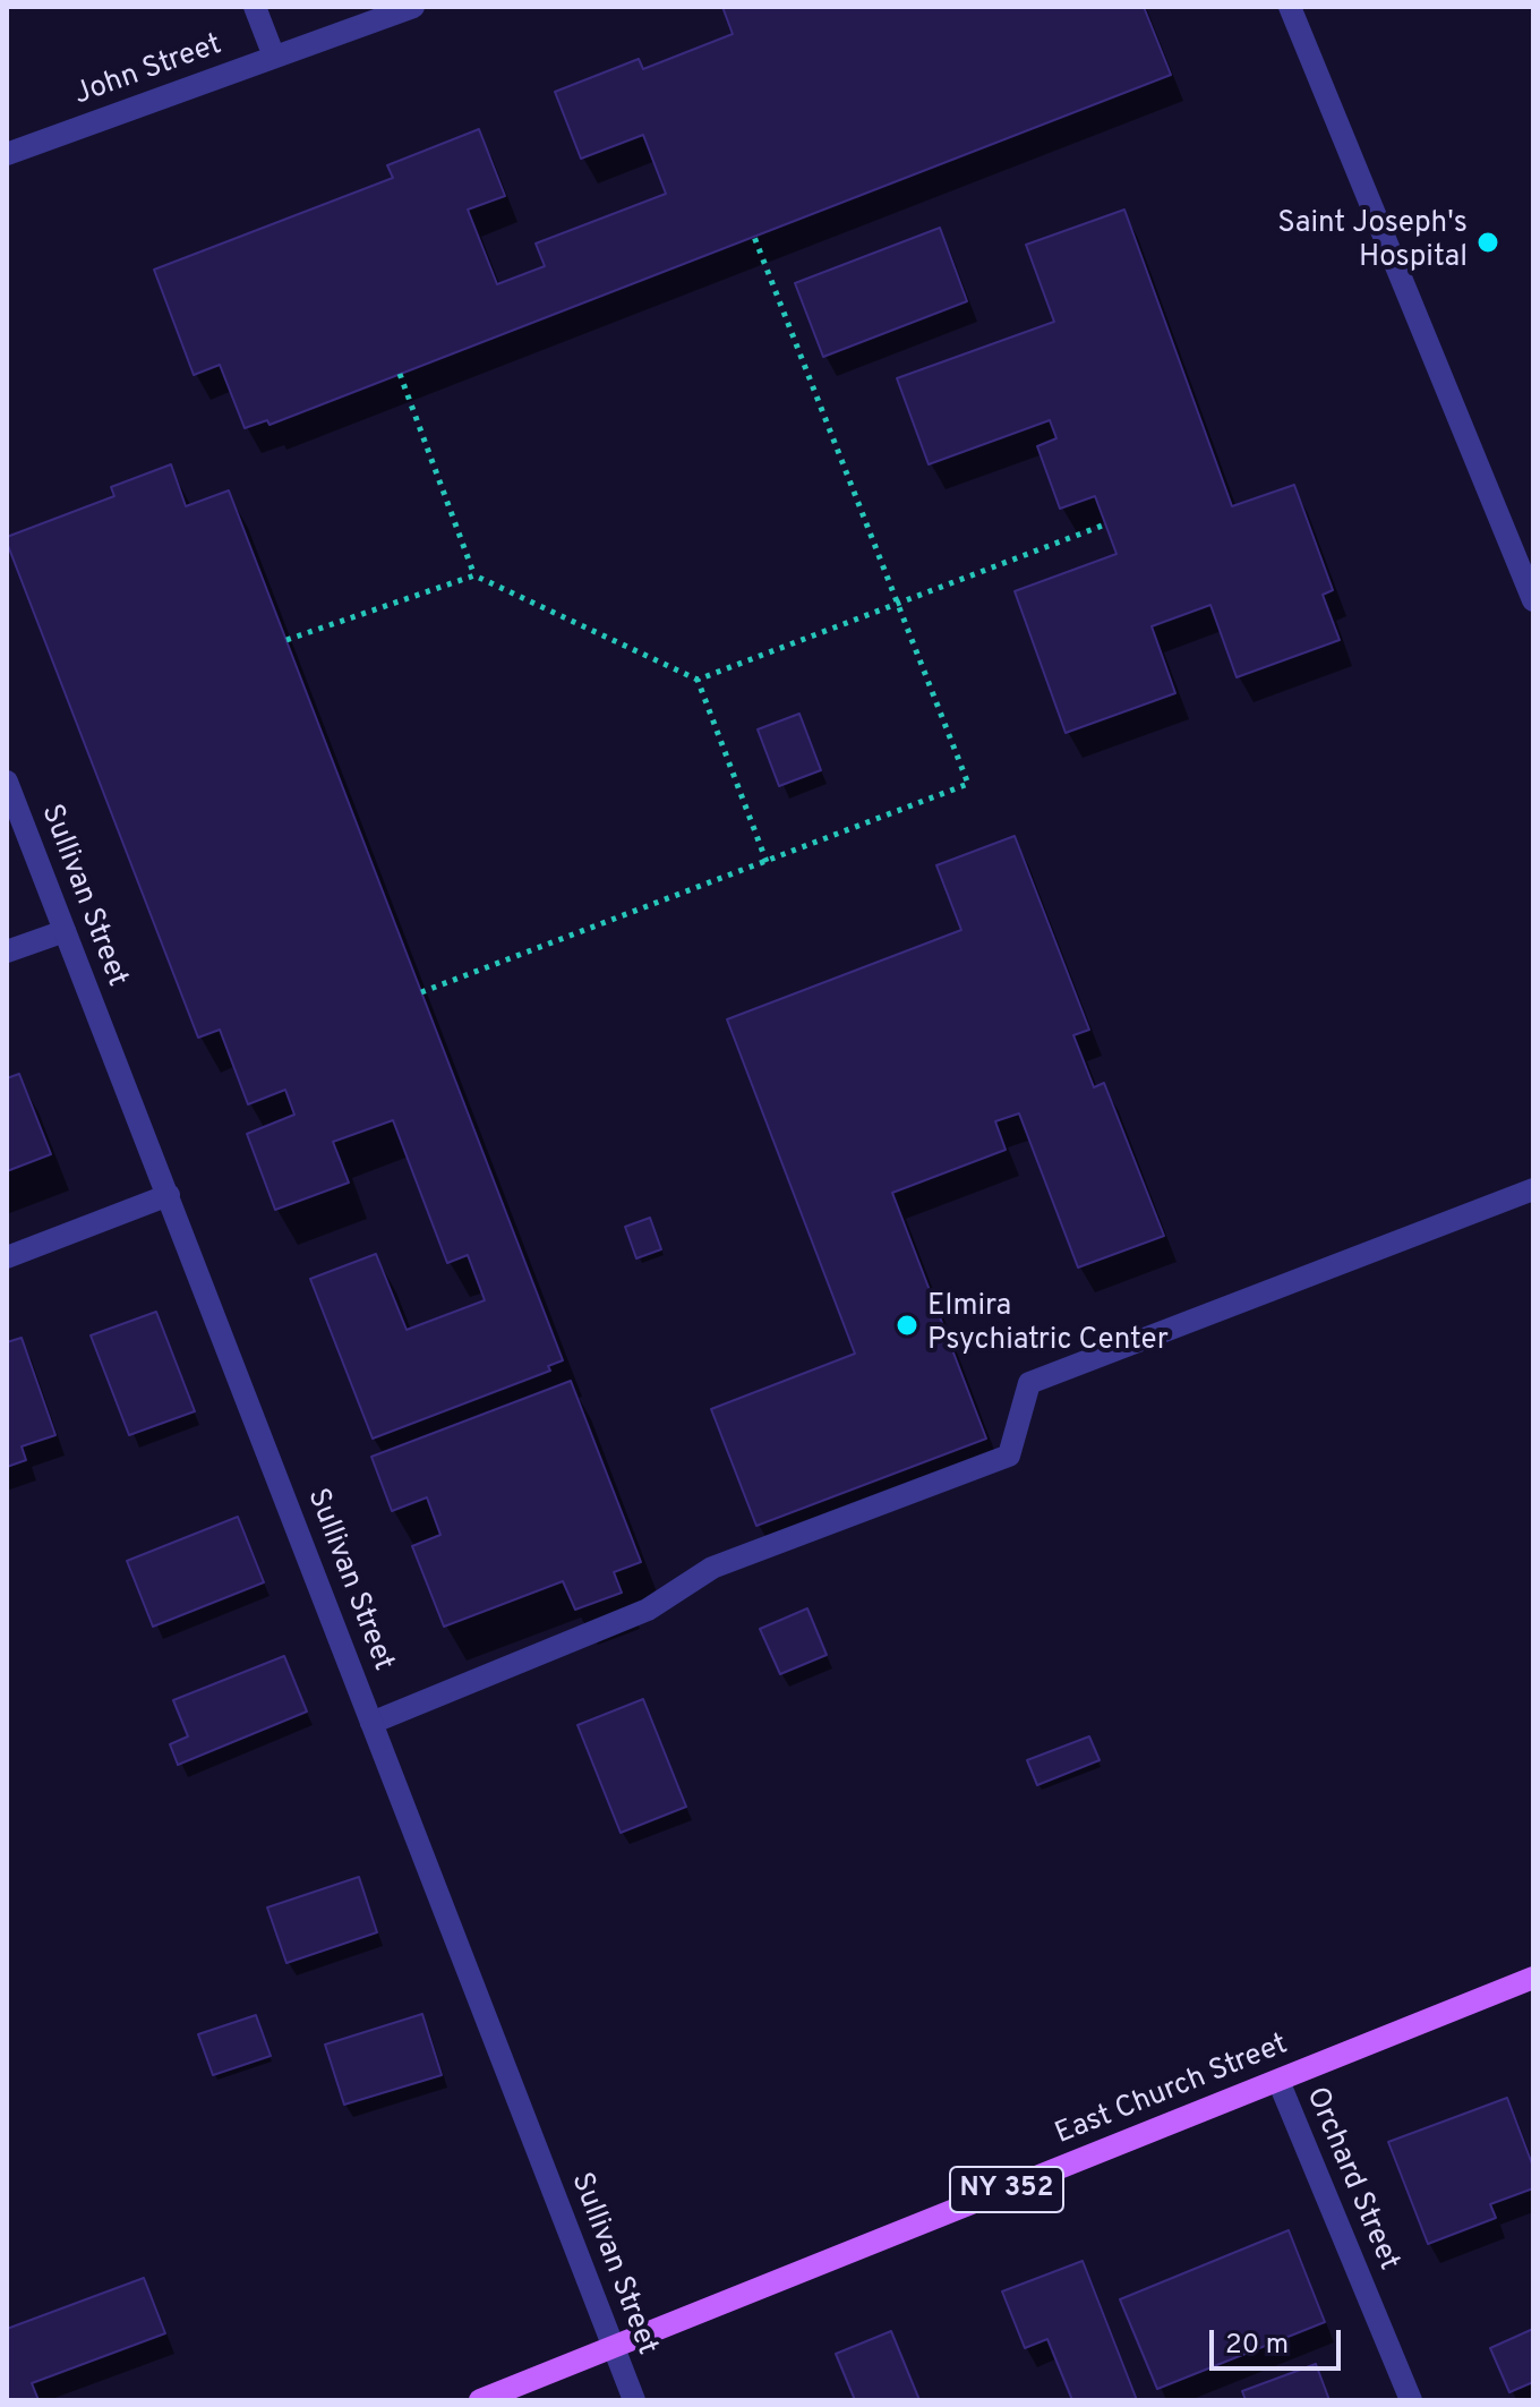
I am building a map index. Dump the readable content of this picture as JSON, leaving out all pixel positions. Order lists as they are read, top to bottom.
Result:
{
  "streets": {
    "main road": ["East Church Street", "NY 352"],
    "street": ["John Street", "Sullivan Street", "Orchard Street"]
  },
  "crossings": [
    ["Sullivan Street", "East Church Street"],
    ["East Church Street", "Orchard Street"]
  ],
  "places": ["Saint Joseph's Hospital", "Elmira Psychiatric Center"],
  "scale_bar": "20 m"
}
